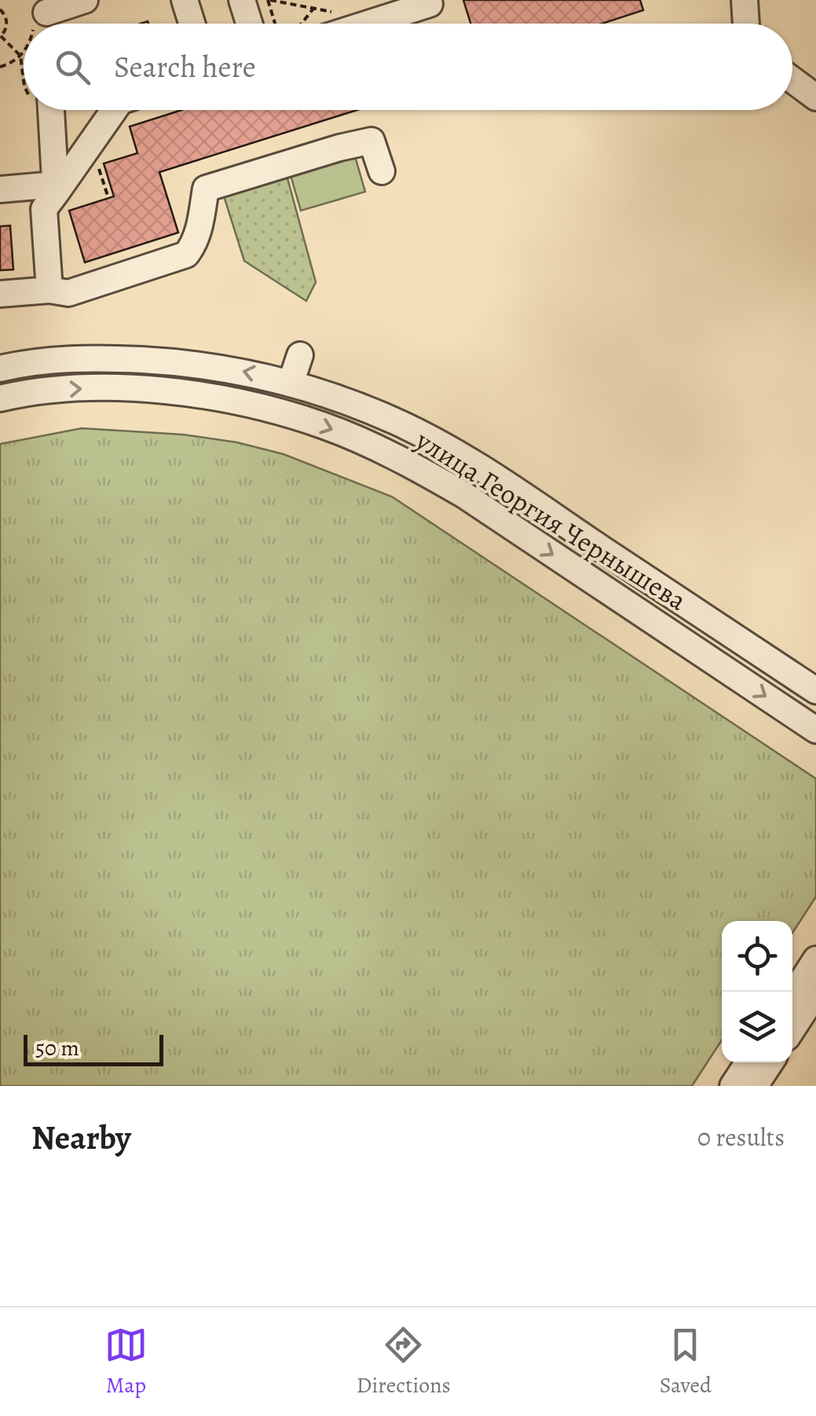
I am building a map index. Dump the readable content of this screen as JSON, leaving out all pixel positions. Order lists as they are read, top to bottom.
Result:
{
  "streets": {
    "street": ["улица Георгия Чернышева"]
  },
  "scale_bar": "50 m",
  "page": {
    "search": "Search here",
    "scale": "50 m",
    "heading": ["Nearby", "0 results"],
    "nav": ["Map", "Directions", "Saved"]
  }
}
